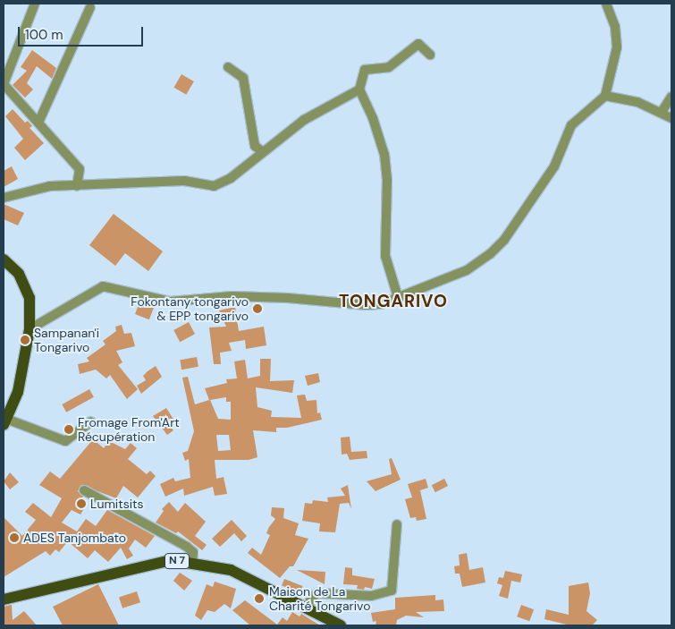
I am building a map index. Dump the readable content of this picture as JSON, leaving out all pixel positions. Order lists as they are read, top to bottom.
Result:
{
  "streets": {
    "main road": ["N 7"]
  },
  "districts": ["TONGARIVO"],
  "places": [
    "Fokontany tongarivo & EPP tongarivo",
    "Sampanan'i Tongarivo",
    "Fromage From'Art Récupération",
    "Lumitsits",
    "ADES Tanjombato",
    "Maison de La Charité Tongarivo"
  ],
  "scale_bar": "100 m"
}
